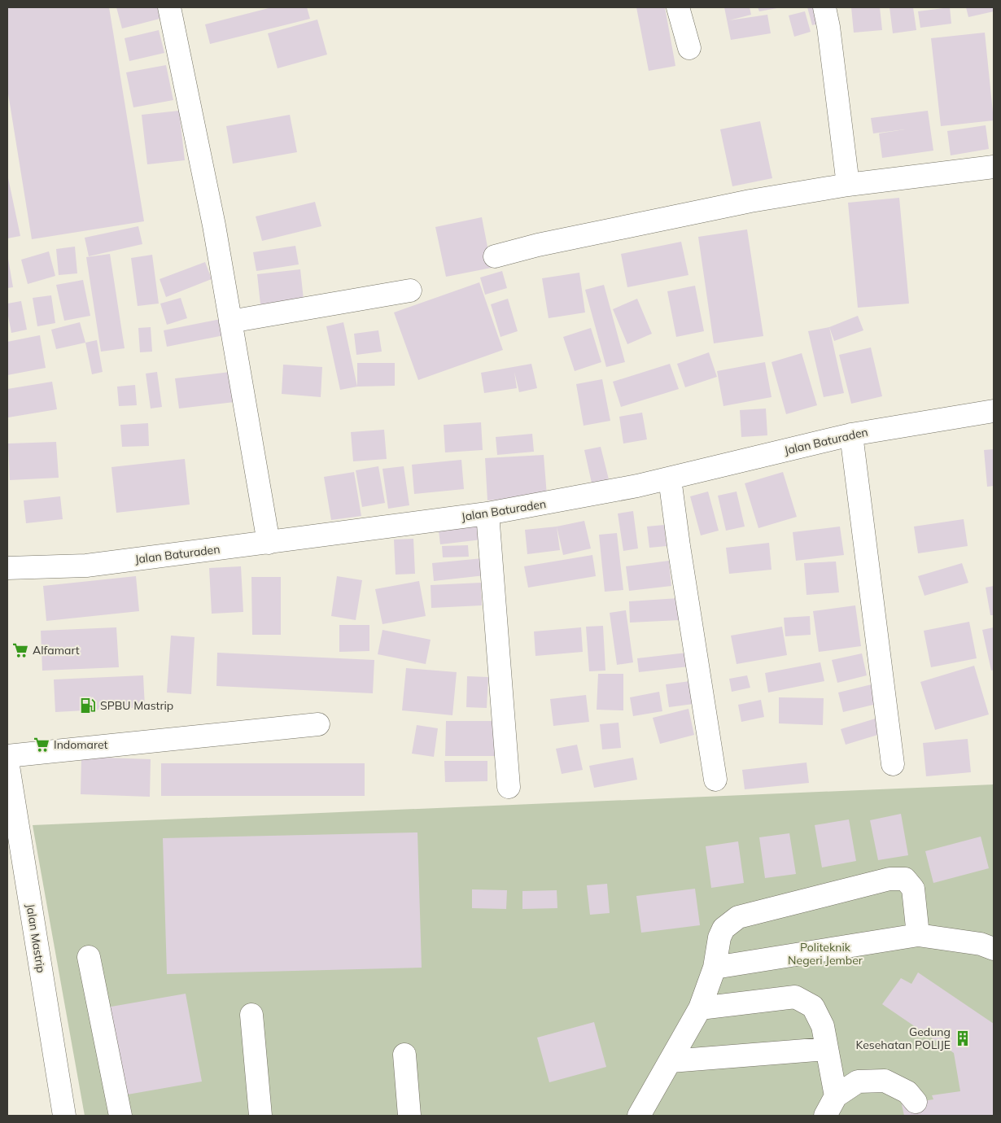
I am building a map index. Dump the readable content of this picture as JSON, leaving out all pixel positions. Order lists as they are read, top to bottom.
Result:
{
  "streets": {
    "street": ["Jalan Baturaden", "Jalan Mastrip"]
  },
  "parks": ["Politeknik Negeri Jember"],
  "places": {
    "supermarket": ["Alfamart", "Indomaret"],
    "fuel station": ["SPBU Mastrip"],
    "building": ["Gedung Kesehatan POLIJE"]
  }
}
